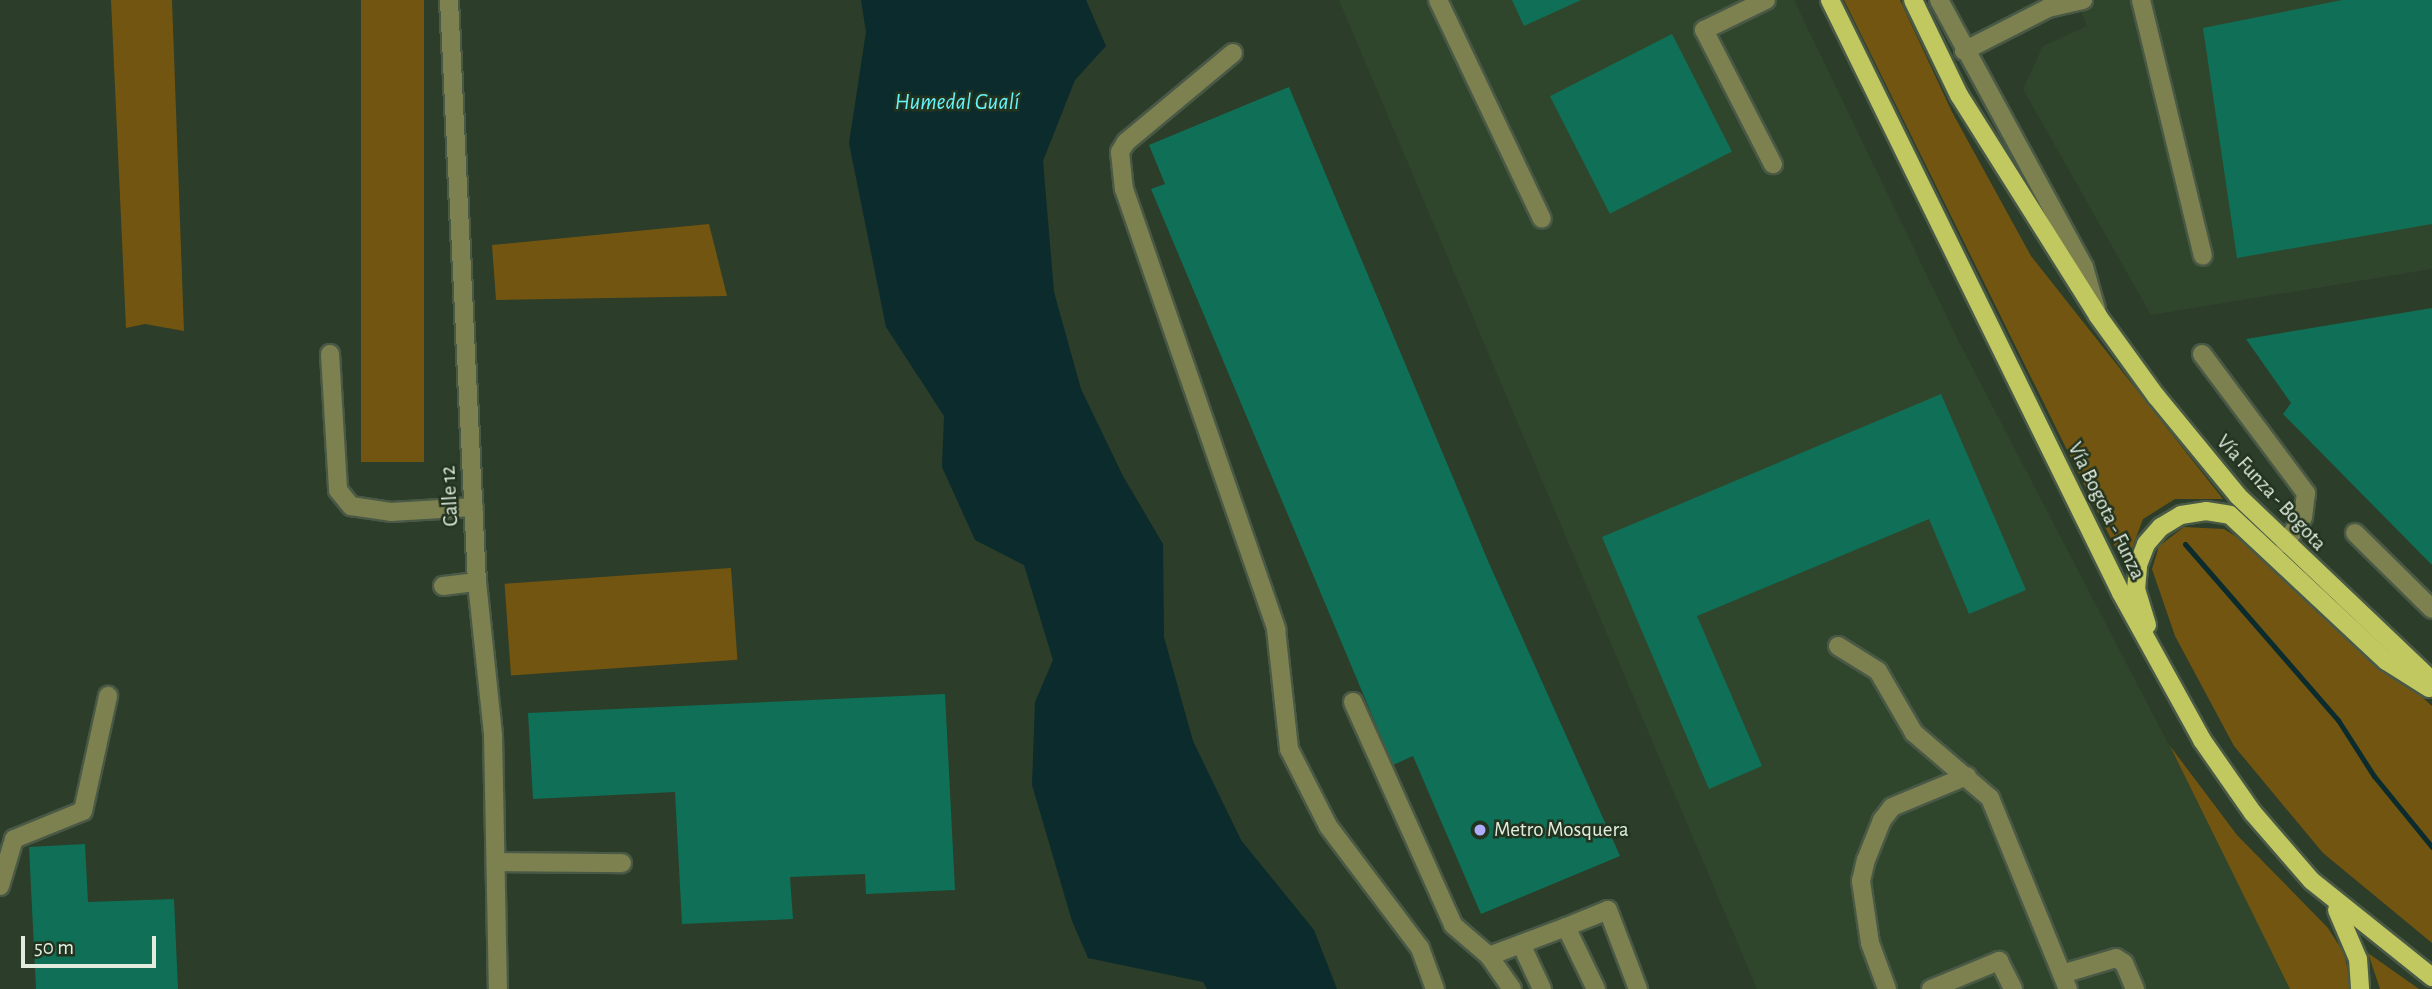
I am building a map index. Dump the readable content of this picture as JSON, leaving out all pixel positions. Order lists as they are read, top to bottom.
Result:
{
  "streets": {
    "main road": ["Vía Funza - Bogota", "Vía Bogota - Funza"],
    "street": ["Calle 12"]
  },
  "water": ["Humedal Gualí"],
  "places": ["Metro Mosquera"],
  "scale_bar": "50 m"
}
